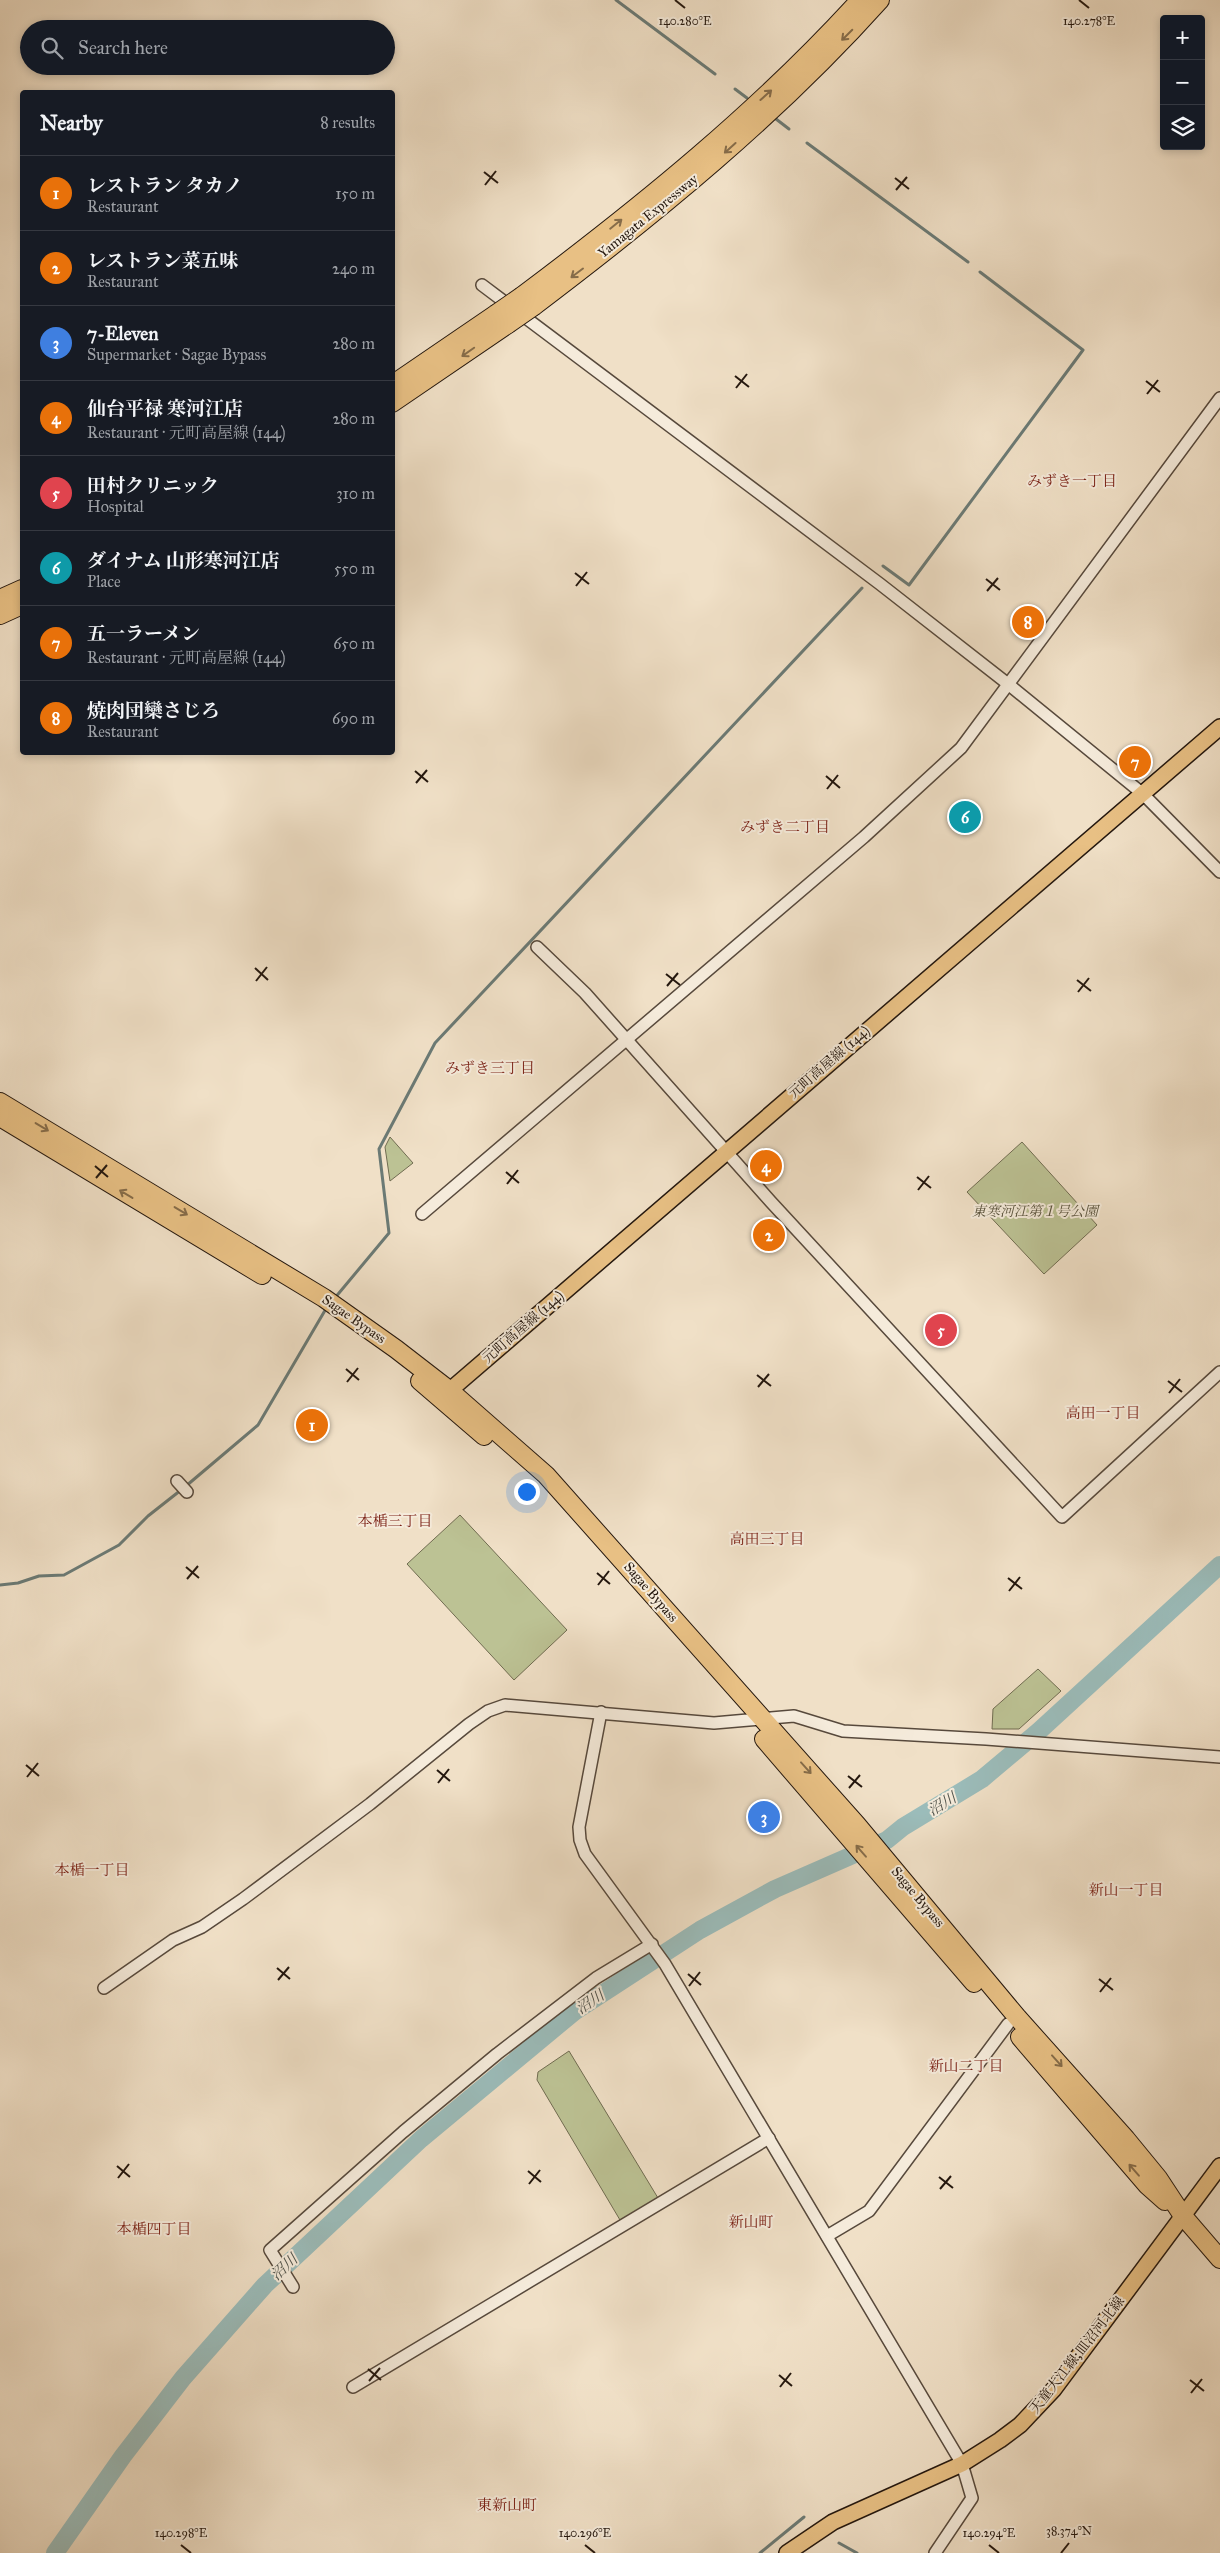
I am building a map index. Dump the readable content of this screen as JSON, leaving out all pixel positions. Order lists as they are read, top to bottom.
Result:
{
  "streets": {
    "highway": ["Yamagata Expressway", "Sagae Bypass"],
    "main road": ["元町高屋線 (144)", "天童大江線;皿沼河北線"]
  },
  "crossings": [
    ["元町高屋線 (144)", "Sagae Bypass"],
    ["Sagae Bypass", "天童大江線;皿沼河北線"]
  ],
  "districts": [
    "みずき一丁目",
    "みずき二丁目",
    "みずき三丁目",
    "高田一丁目",
    "本楯三丁目",
    "高田三丁目",
    "本楯一丁目",
    "新山一丁目",
    "新山二丁目",
    "新山町",
    "本楯四丁目",
    "東新山町"
  ],
  "water": ["沼川"],
  "parks": ["東寒河江第１号公園"],
  "page": {
    "map_buttons": ["+", "−"],
    "search": "Search here",
    "heading": ["Nearby", "8 results"],
    "list": [
      {
        "mark": "1",
        "name": "レストラン タカノ",
        "note": "Restaurant",
        "value": "150 m"
      },
      {
        "mark": "2",
        "name": "レストラン菜五味",
        "note": "Restaurant",
        "value": "240 m"
      },
      {
        "mark": "3",
        "name": "7-Eleven",
        "note": "Supermarket · Sagae Bypass",
        "value": "280 m"
      },
      {
        "mark": "4",
        "name": "仙台平禄 寒河江店",
        "note": "Restaurant · 元町高屋線 (144)",
        "value": "280 m"
      },
      {
        "mark": "5",
        "name": "田村クリニック",
        "note": "Hospital",
        "value": "310 m"
      },
      {
        "mark": "6",
        "name": "ダイナム 山形寒河江店",
        "note": "Place",
        "value": "550 m"
      },
      {
        "mark": "7",
        "name": "五一ラーメン",
        "note": "Restaurant · 元町高屋線 (144)",
        "value": "650 m"
      },
      {
        "mark": "8",
        "name": "焼肉団欒さじろ",
        "note": "Restaurant",
        "value": "690 m"
      }
    ],
    "pins": [
      "8",
      "7",
      "6",
      "4",
      "2",
      "5",
      "1",
      "3"
    ]
  },
  "coordinates": [
    "140.278°E",
    "140.280°E",
    "38.374°N",
    "140.298°E",
    "140.296°E",
    "140.294°E"
  ]
}
